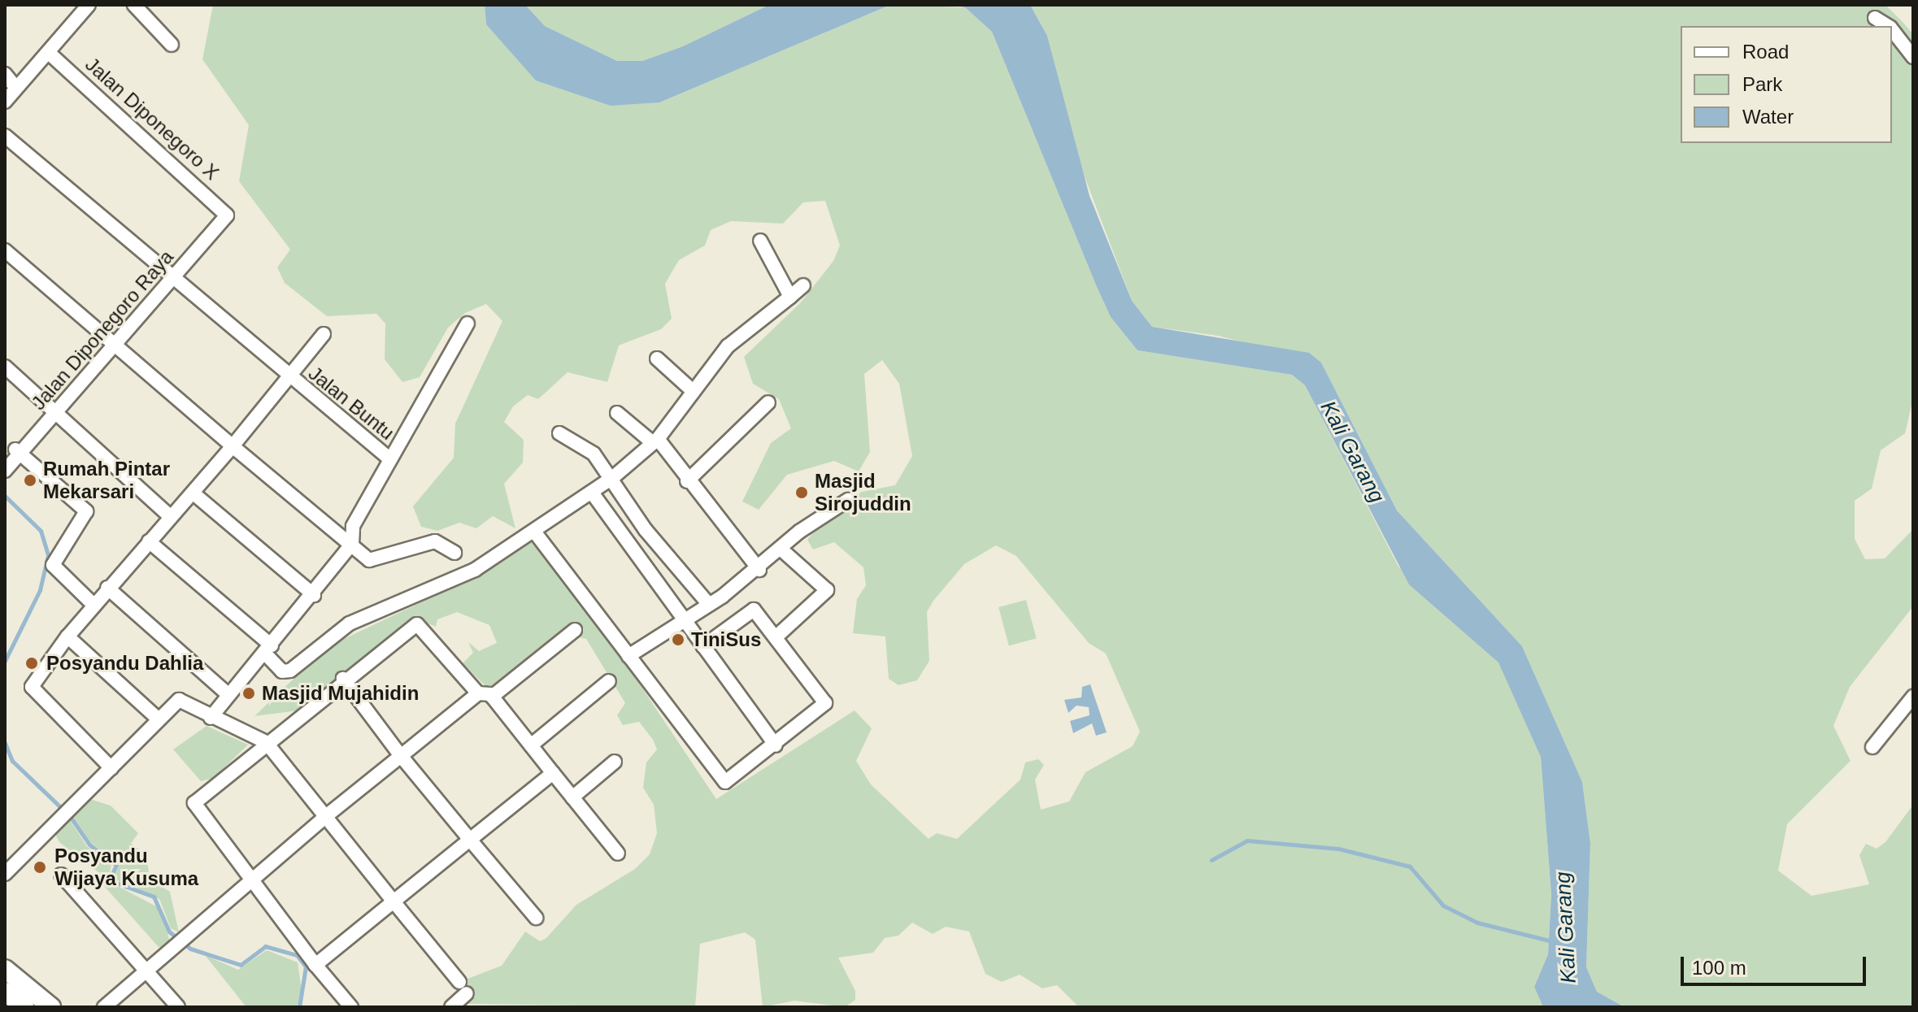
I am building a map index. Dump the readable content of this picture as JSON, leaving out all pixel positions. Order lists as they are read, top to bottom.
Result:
{
  "streets": {
    "street": ["Jalan Diponegoro X", "Jalan Diponegoro Raya", "Jalan Buntu"]
  },
  "crossings": [
    ["Jalan Diponegoro X", "Jalan Diponegoro Raya"],
    ["Jalan Diponegoro Raya", "Jalan Buntu"]
  ],
  "water": ["Kali Garang"],
  "places": [
    "Rumah Pintar Mekarsari",
    "Masjid Sirojuddin",
    "TiniSus",
    "Posyandu Dahlia",
    "Masjid Mujahidin",
    "Posyandu Wijaya Kusuma"
  ],
  "legend": ["Road", "Park", "Water"],
  "scale_bar": "100 m"
}
